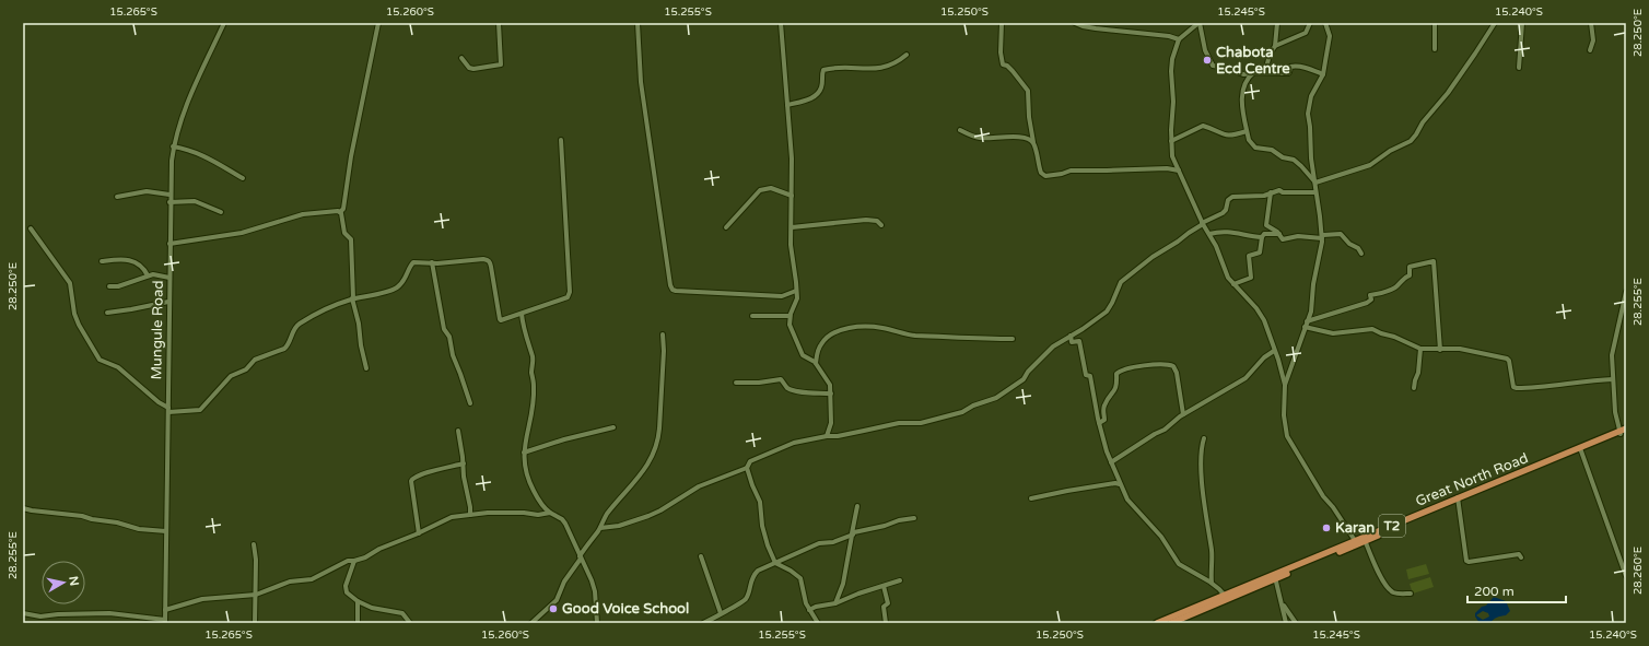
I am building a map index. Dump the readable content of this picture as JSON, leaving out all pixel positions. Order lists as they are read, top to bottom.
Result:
{
  "streets": {
    "highway": ["Great North Road", "T2"],
    "street": ["Mungule Road"]
  },
  "places": ["Chabota Ecd Centre", "Karan", "Good Voice School"],
  "scale_bar": "200 m",
  "north": "right",
  "coordinates": [
    "15.265°S",
    "15.260°S",
    "15.255°S",
    "15.250°S",
    "15.245°S",
    "15.240°S",
    "28.250°E",
    "28.255°E",
    "28.260°E"
  ]
}
